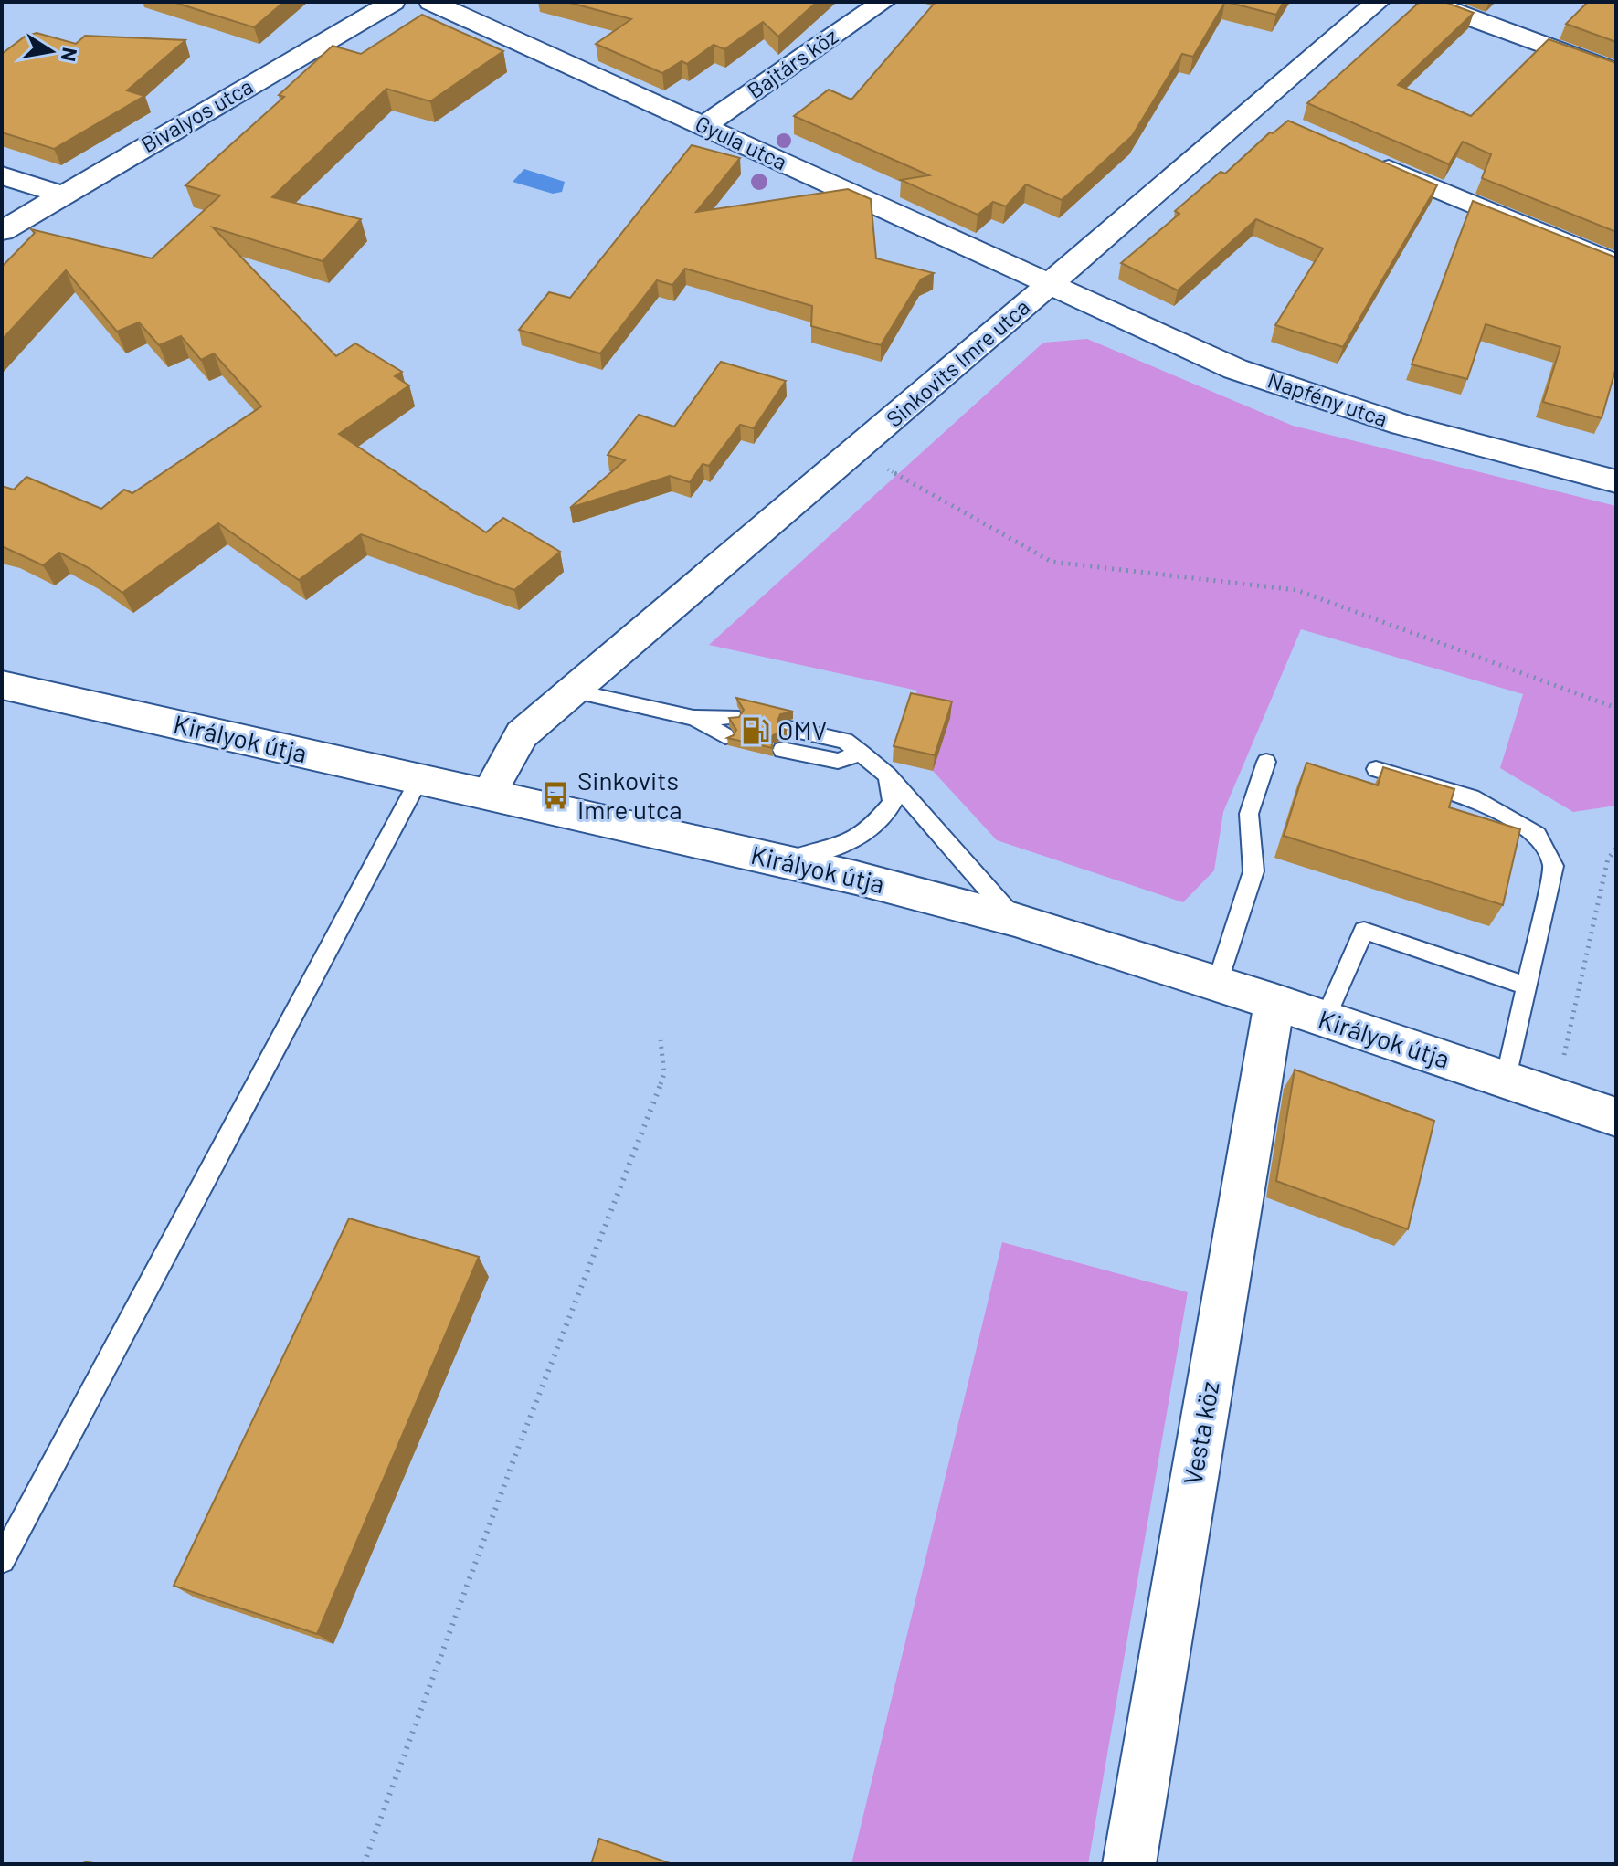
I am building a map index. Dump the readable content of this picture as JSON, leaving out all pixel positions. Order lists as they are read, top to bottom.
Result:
{
  "streets": {
    "street": [
      "Bajtárs köz",
      "Bivalyos utca",
      "Gyula utca",
      "Sinkovits Imre utca",
      "Napfény utca",
      "Királyok útja",
      "Vesta köz"
    ]
  },
  "crossings": [
    ["Bajtárs köz", "Gyula utca"],
    ["Gyula utca", "Sinkovits Imre utca"],
    ["Gyula utca", "Napfény utca"],
    ["Sinkovits Imre utca", "Napfény utca"],
    ["Sinkovits Imre utca", "Királyok útja"],
    ["Királyok útja", "Vesta köz"]
  ],
  "places": {
    "fuel station": ["OMV"],
    "bus stop": ["Sinkovits Imre utca"]
  },
  "north": "right"
}
